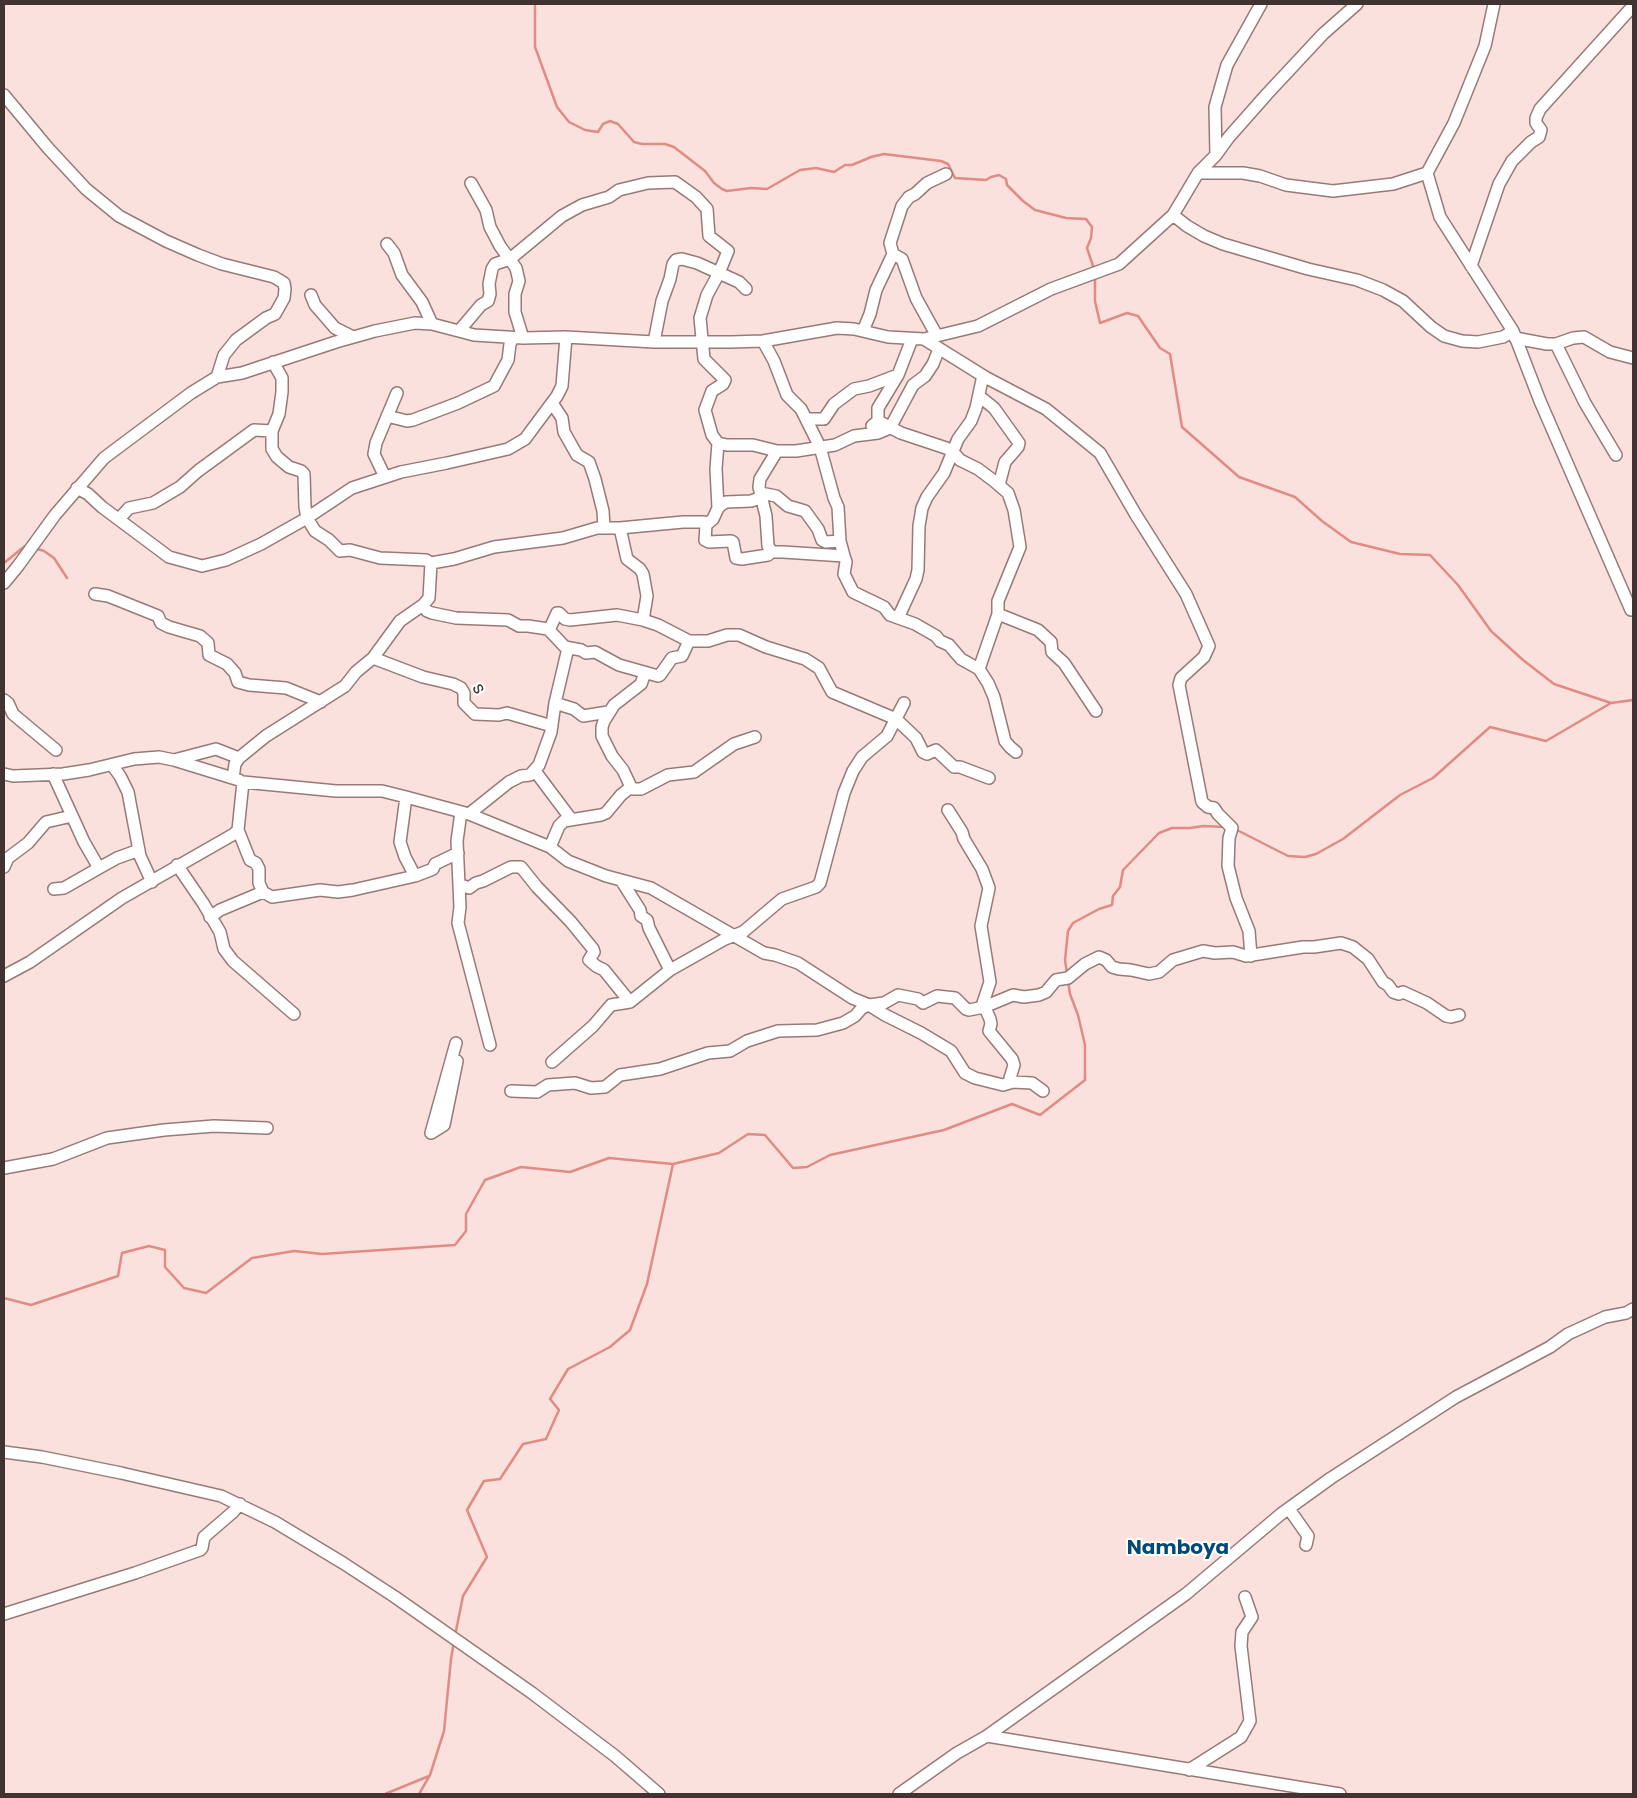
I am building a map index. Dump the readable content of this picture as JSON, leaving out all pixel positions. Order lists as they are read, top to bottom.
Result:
{
  "streets": {
    "street": ["s"]
  },
  "districts": ["Namboya"]
}
